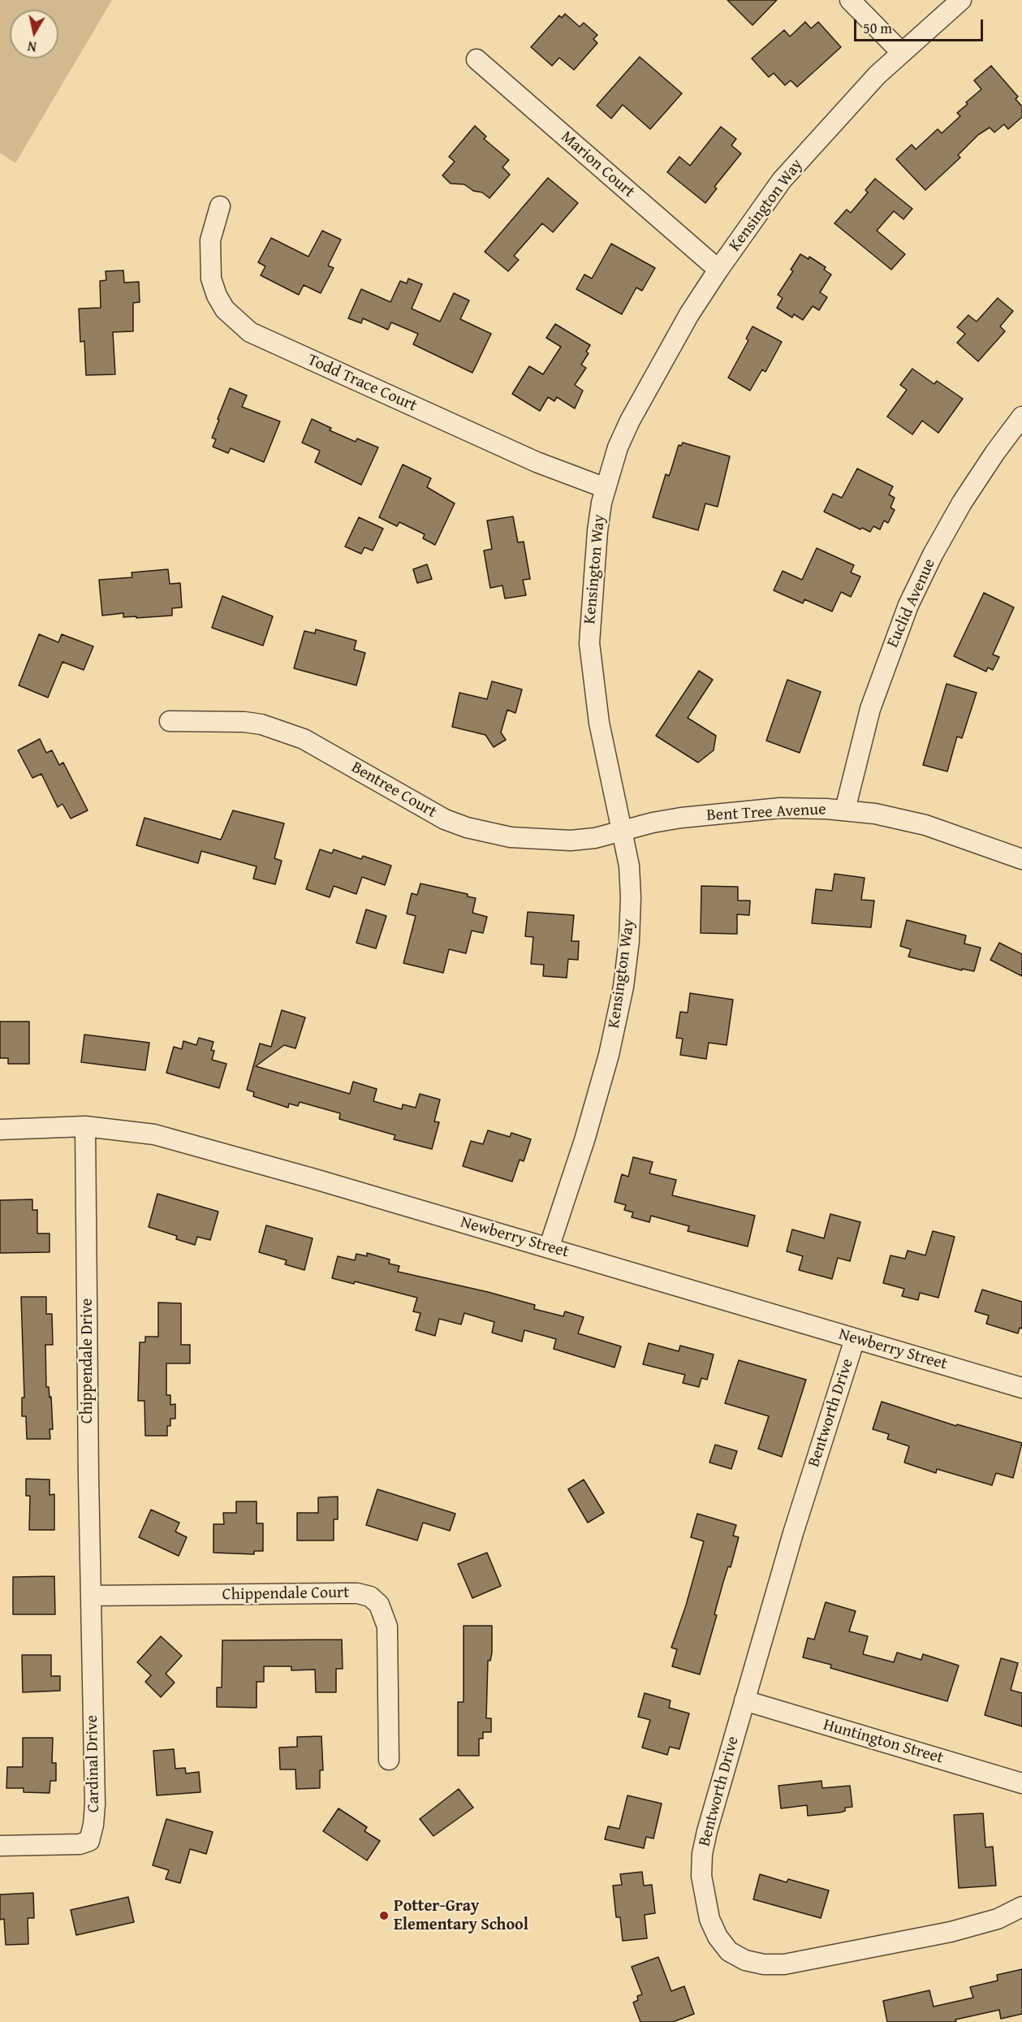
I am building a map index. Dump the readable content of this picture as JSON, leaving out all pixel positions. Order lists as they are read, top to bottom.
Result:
{
  "streets": {
    "street": [
      "Marion Court",
      "Kensington Way",
      "Todd Trace Court",
      "Euclid Avenue",
      "Bentree Court",
      "Bent Tree Avenue",
      "Newberry Street",
      "Chippendale Drive",
      "Bentworth Drive",
      "Chippendale Court",
      "Huntington Street",
      "Cardinal Drive"
    ]
  },
  "crossings": [
    ["Marion Court", "Kensington Way"],
    ["Kensington Way", "Todd Trace Court"],
    ["Kensington Way", "Bentree Court"],
    ["Kensington Way", "Bent Tree Avenue"],
    ["Kensington Way", "Newberry Street"],
    ["Euclid Avenue", "Bent Tree Avenue"],
    ["Bentree Court", "Bent Tree Avenue"],
    ["Newberry Street", "Chippendale Drive"],
    ["Newberry Street", "Bentworth Drive"],
    ["Chippendale Drive", "Chippendale Court"],
    ["Chippendale Drive", "Cardinal Drive"],
    ["Bentworth Drive", "Huntington Street"],
    ["Chippendale Court", "Cardinal Drive"]
  ],
  "places": ["Potter-Gray Elementary School"],
  "scale_bar": "50 m",
  "north": "bottom"
}
